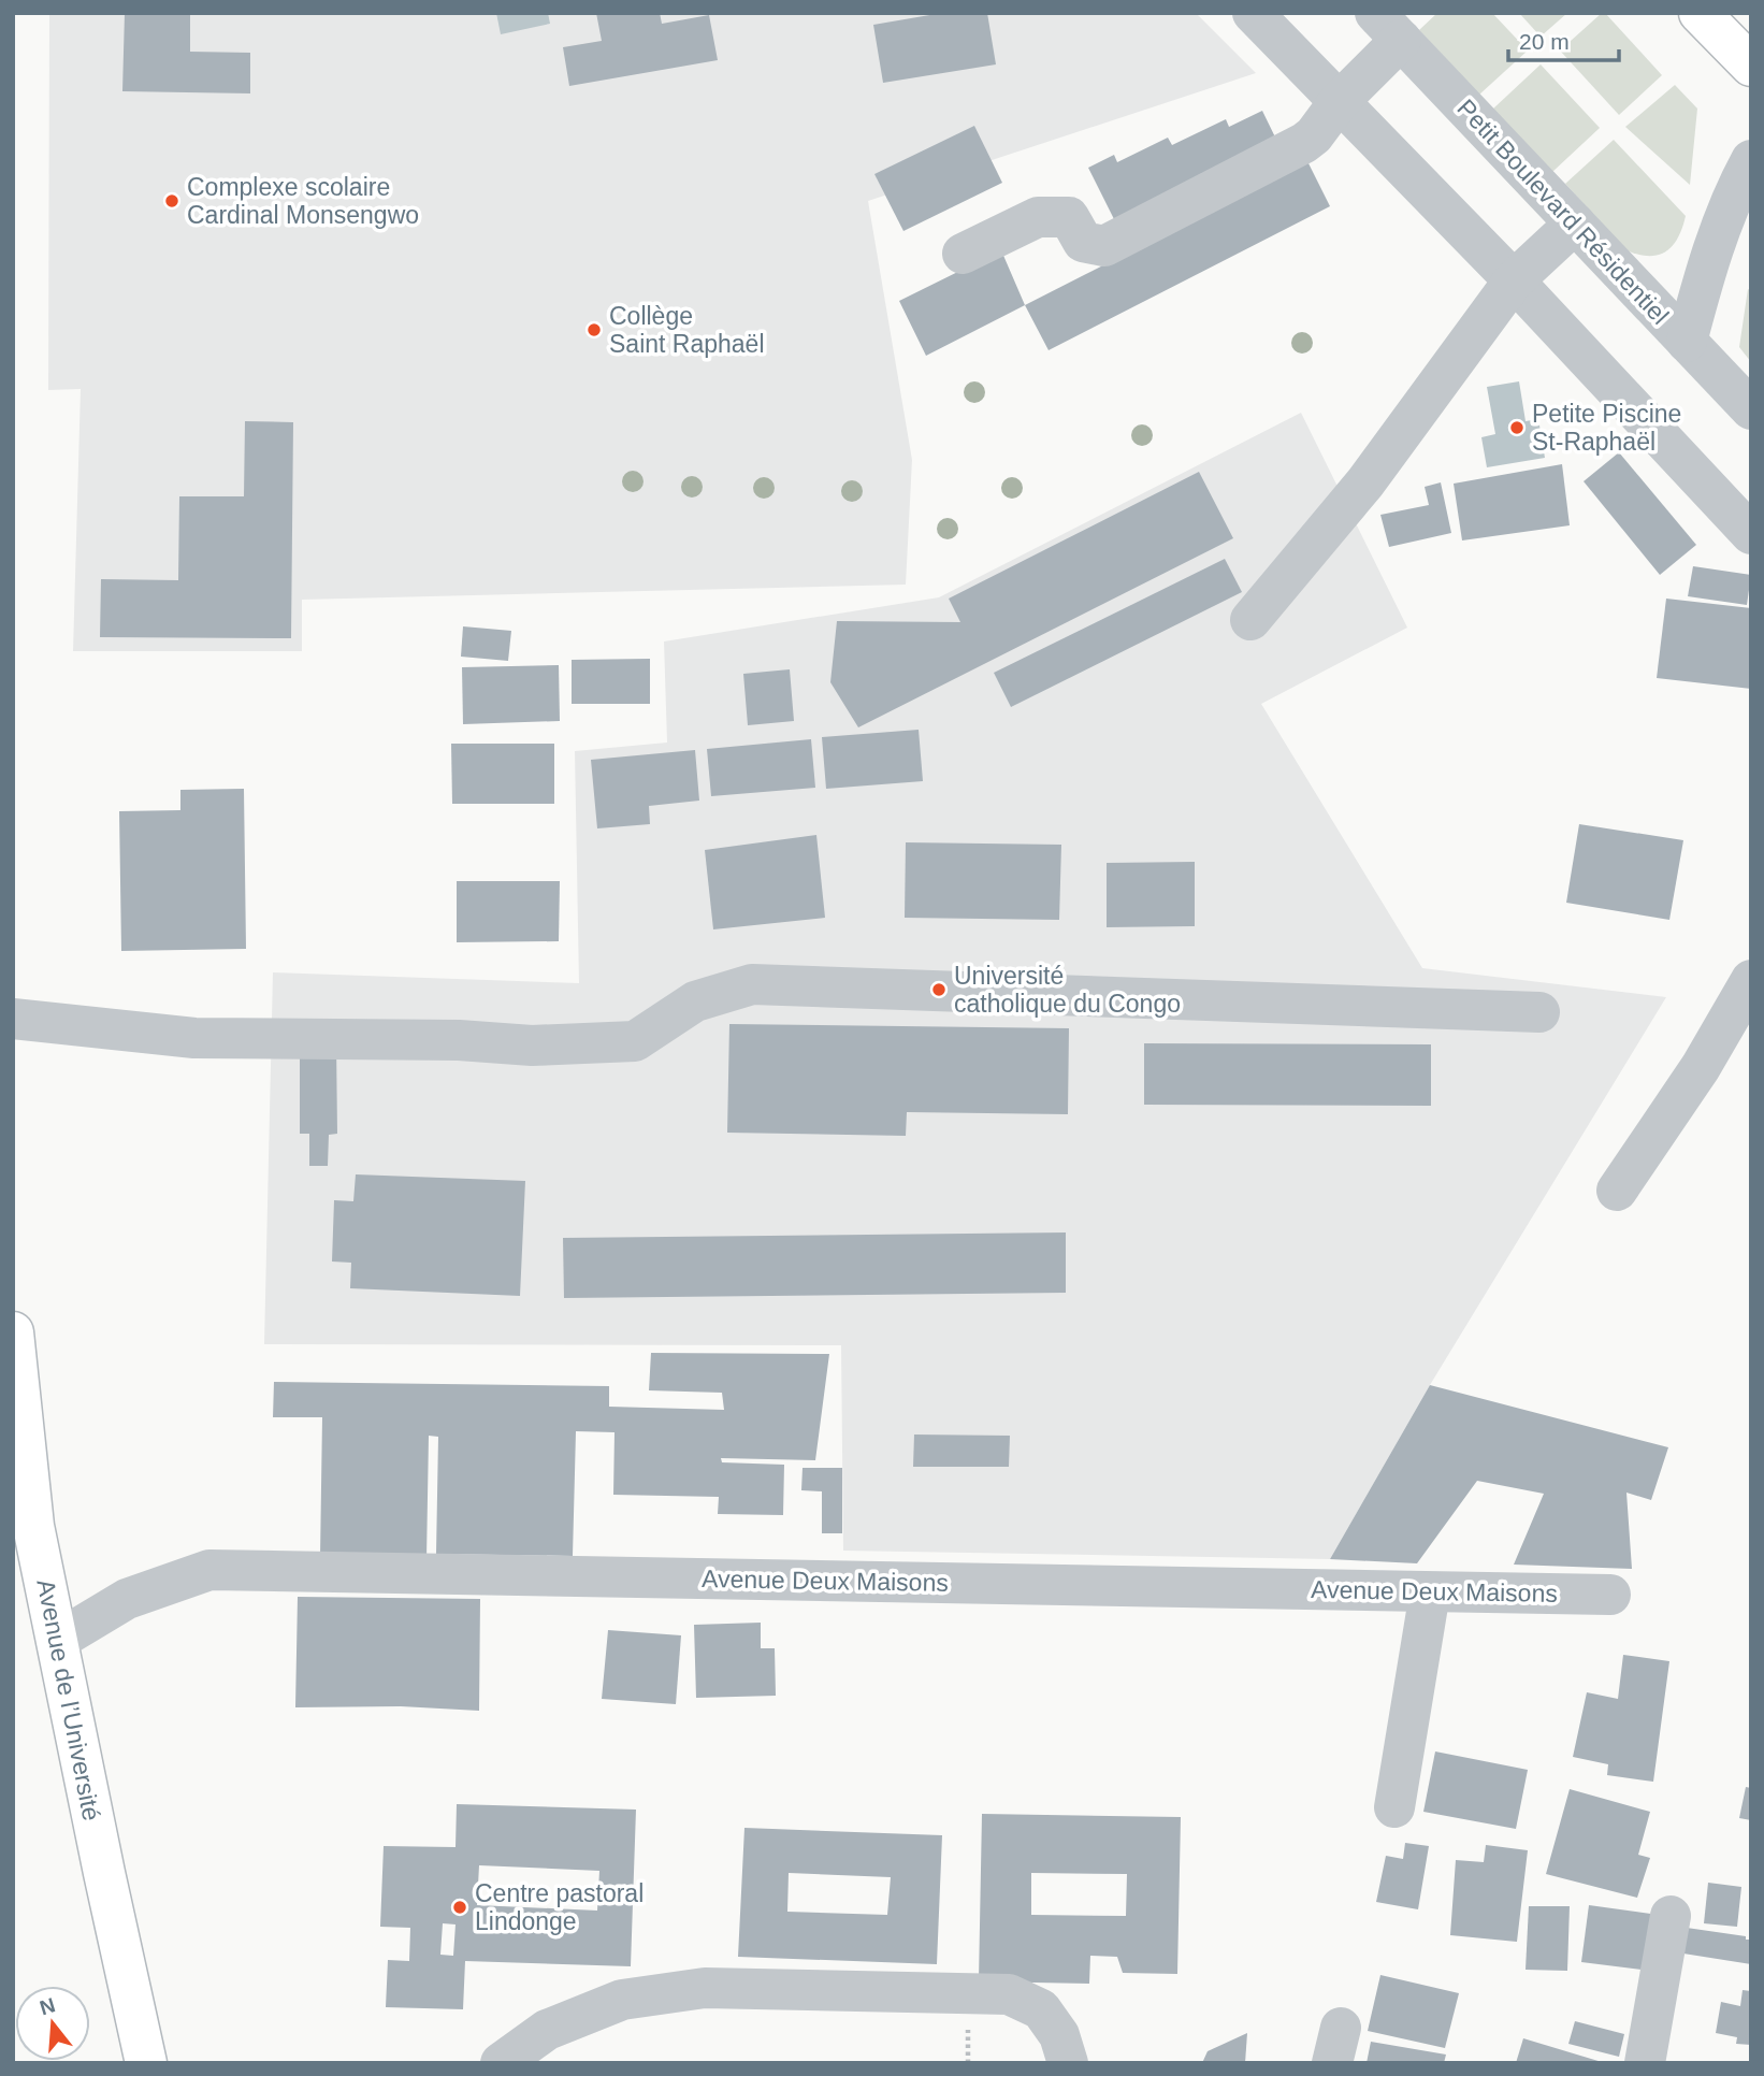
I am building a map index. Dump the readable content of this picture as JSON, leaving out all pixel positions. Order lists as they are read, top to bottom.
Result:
{
  "streets": {
    "main road": ["Avenue de l’Université"],
    "street": ["Petit Boulevard Résidentiel", "Avenue Deux Maisons"]
  },
  "crossings": [
    ["Avenue Deux Maisons", "Avenue de l’Université"]
  ],
  "places": [
    "Complexe scolaire Cardinal Monsengwo",
    "Collège Saint Raphaël",
    "Petite Piscine St-Raphaël",
    "Université catholique du Congo",
    "Centre pastoral Lindonge"
  ],
  "scale_bar": "20 m",
  "north": "top"
}
